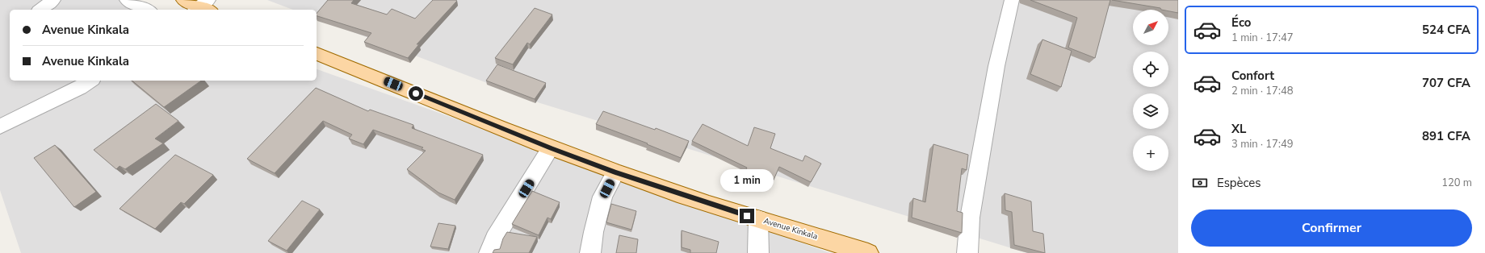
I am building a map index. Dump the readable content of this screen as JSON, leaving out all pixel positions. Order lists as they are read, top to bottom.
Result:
{
  "streets": {
    "main road": ["Avenue Kinkala"]
  },
  "north": "top right",
  "page": {
    "list": [
      {
        "name": "Éco",
        "note": "1 min · 17:47",
        "value": "524 CFA"
      },
      {
        "name": "Confort",
        "note": "2 min · 17:48",
        "value": "707 CFA"
      },
      {
        "name": "XL",
        "note": "3 min · 17:49",
        "value": "891 CFA"
      }
    ],
    "map_buttons": "+",
    "banner": ["Avenue Kinkala", "Avenue Kinkala"],
    "pay": ["Espèces", "120 m"],
    "bubble": "1 min",
    "buttons": "Confirmer"
  }
}
